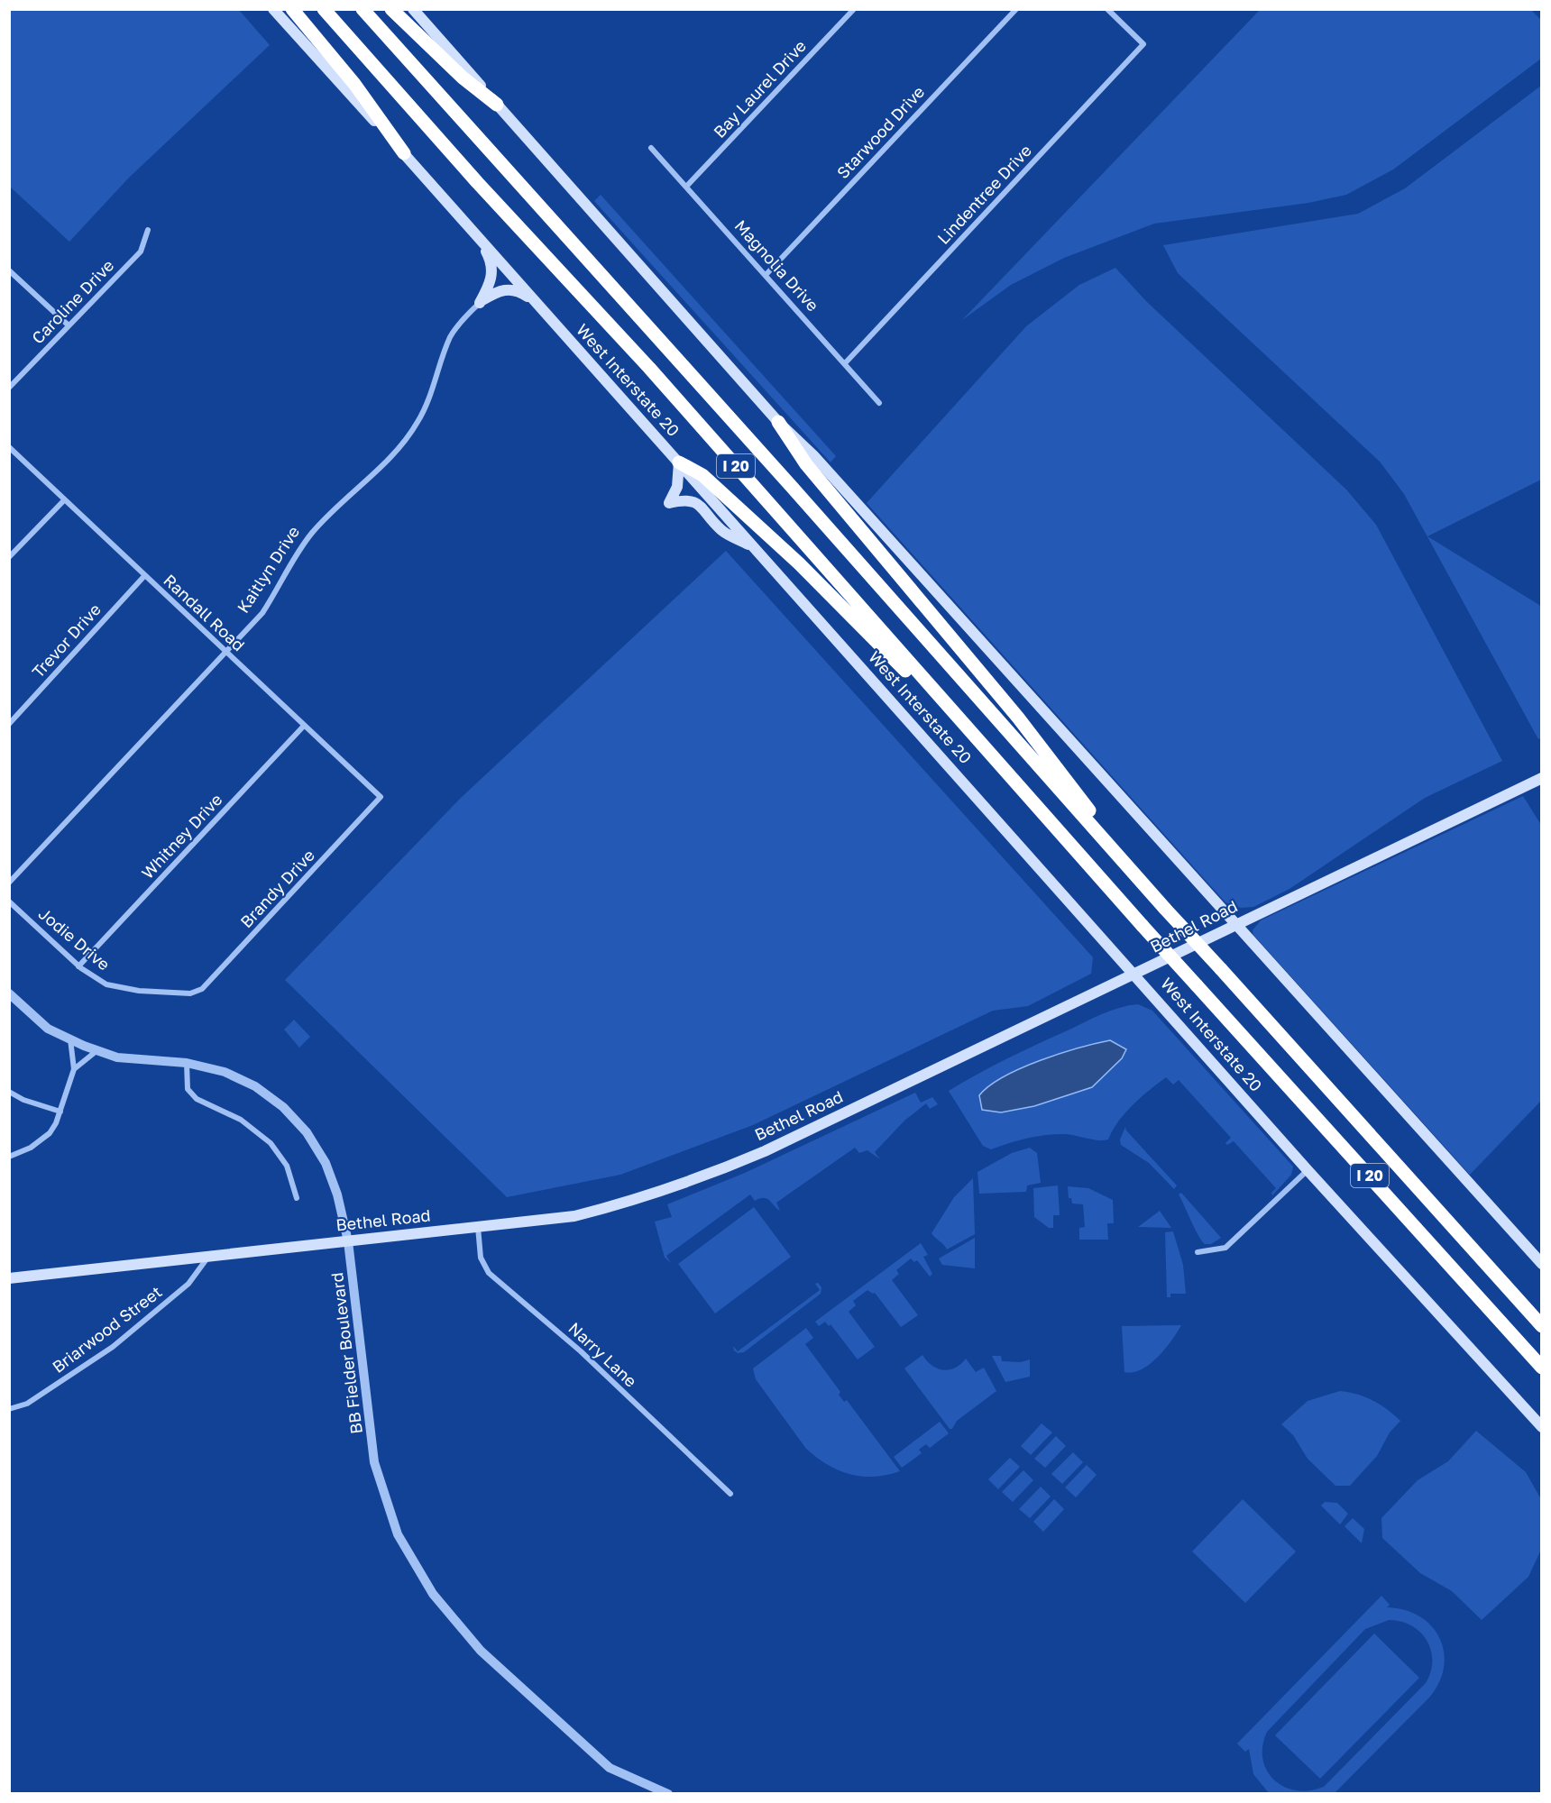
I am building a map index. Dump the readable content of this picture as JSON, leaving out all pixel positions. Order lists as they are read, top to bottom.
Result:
{
  "streets": {
    "highway": ["I 20"],
    "main road": ["West Interstate 20", "Kaitlyn Drive", "Bethel Road"],
    "street": [
      "Bay Laurel Drive",
      "Starwood Drive",
      "Lindentree Drive",
      "Magnolia Drive",
      "Caroline Drive",
      "Randall Road",
      "Trevor Drive",
      "Whitney Drive",
      "Brandy Drive",
      "Jodie Drive",
      "Briarwood Street",
      "BB Fielder Boulevard",
      "Narry Lane"
    ]
  },
  "crossings": [
    ["Bay Laurel Drive", "Magnolia Drive"],
    ["Starwood Drive", "Magnolia Drive"],
    ["Lindentree Drive", "Magnolia Drive"],
    ["West Interstate 20", "Kaitlyn Drive"],
    ["West Interstate 20", "Bethel Road"],
    ["Kaitlyn Drive", "Randall Road"],
    ["Randall Road", "Trevor Drive"],
    ["Randall Road", "Whitney Drive"],
    ["Randall Road", "Brandy Drive"],
    ["Whitney Drive", "Jodie Drive"],
    ["Brandy Drive", "Jodie Drive"],
    ["Bethel Road", "Briarwood Street"],
    ["Bethel Road", "BB Fielder Boulevard"],
    ["Bethel Road", "Narry Lane"]
  ]
}
